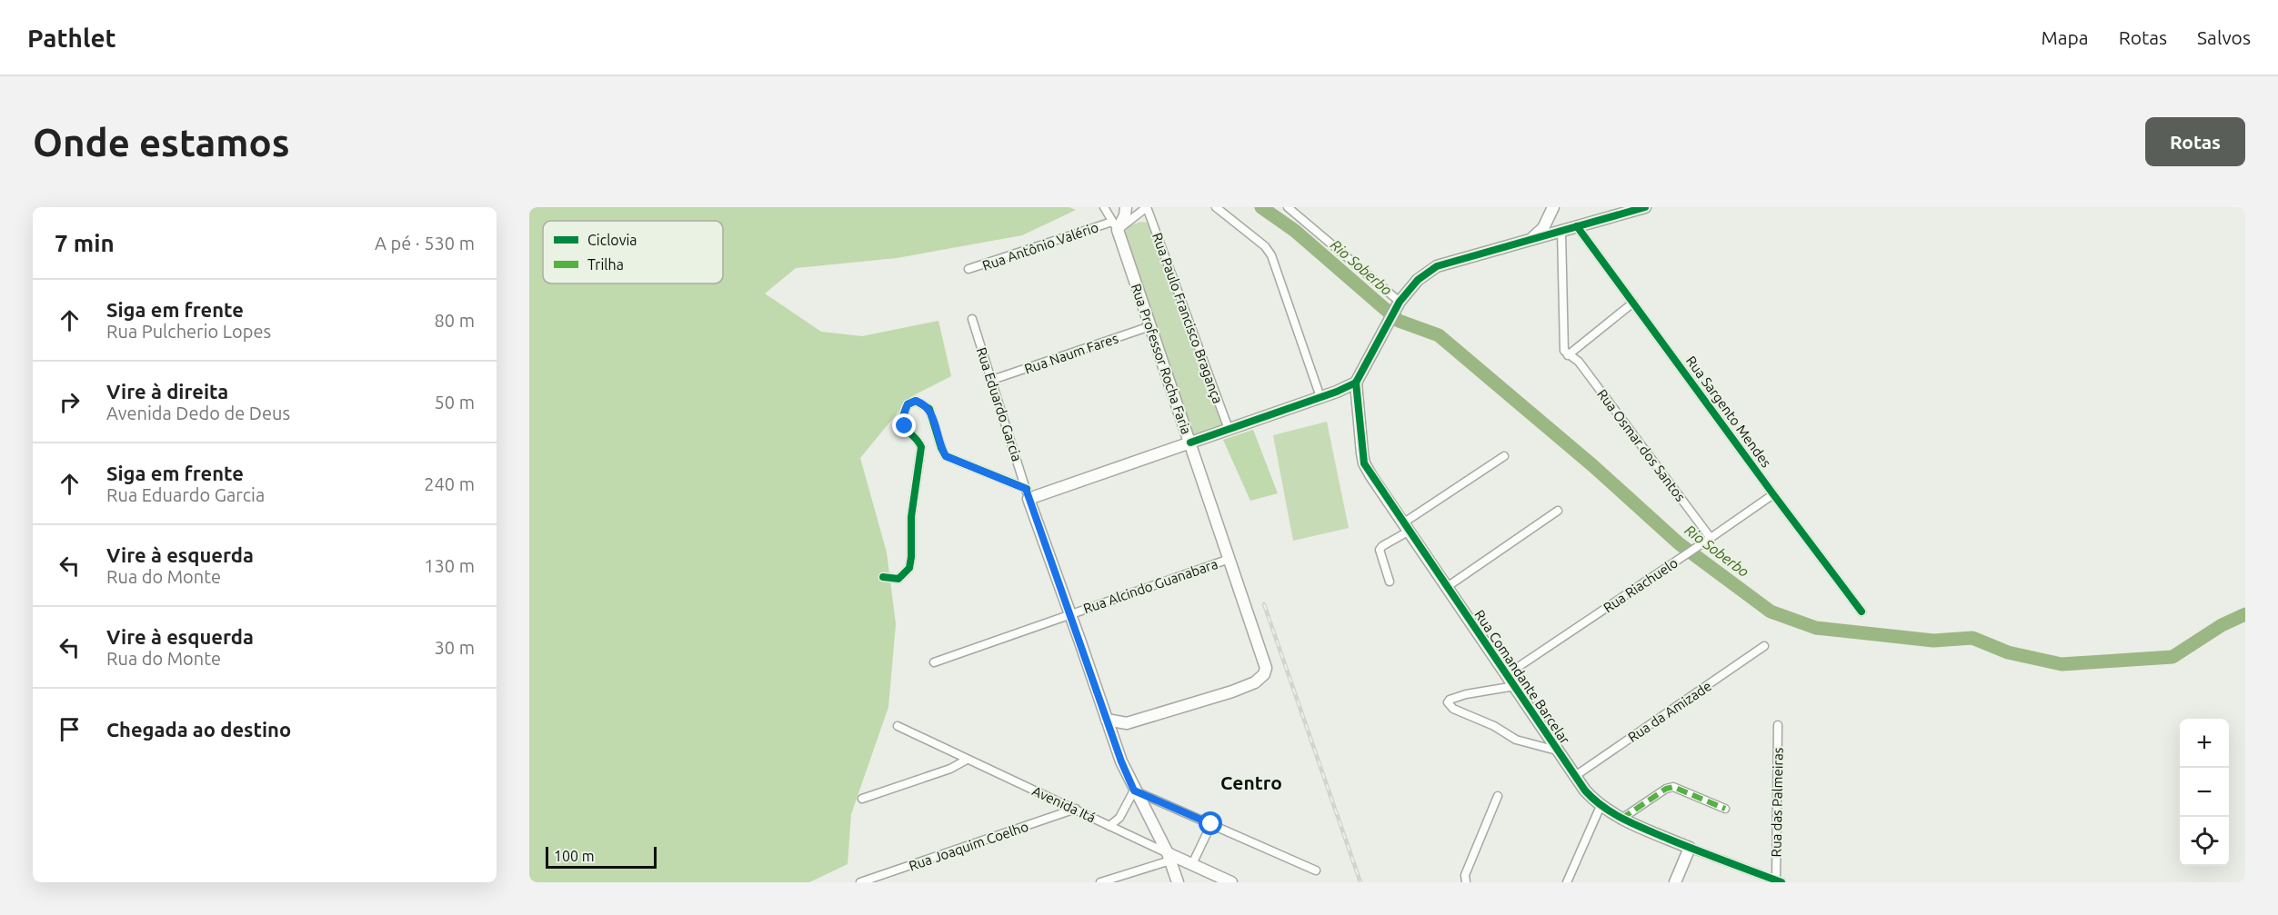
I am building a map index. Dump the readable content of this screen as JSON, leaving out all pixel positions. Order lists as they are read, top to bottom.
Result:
{
  "streets": {
    "main road": [
      "Rua Professor Rocha Faria",
      "Rua Eduardo Garcia",
      "Rua Comandante Barcelar",
      "Avenida Itá"
    ],
    "street": [
      "Rua Antônio Valério",
      "Rua Paulo Francisco Bragança",
      "Rua Naum Fares",
      "Rua Sargento Mendes",
      "Rua Osmar dos Santos",
      "Rua Riachuelo",
      "Rua Alcindo Guanabara",
      "Rua da Amizade",
      "Rua das Palmeiras",
      "Rua Joaquim Coelho"
    ]
  },
  "crossings": [
    ["Rua Antônio Valério", "Rua Paulo Francisco Bragança"],
    ["Rua Antônio Valério", "Rua Professor Rocha Faria"],
    ["Rua Naum Fares", "Rua Professor Rocha Faria"],
    ["Rua Naum Fares", "Rua Eduardo Garcia"],
    ["Rua Professor Rocha Faria", "Rua Alcindo Guanabara"],
    ["Rua Eduardo Garcia", "Rua Alcindo Guanabara"],
    ["Rua Eduardo Garcia", "Avenida Itá"],
    ["Rua Sargento Mendes", "Rua Riachuelo"],
    ["Rua Osmar dos Santos", "Rua Riachuelo"],
    ["Rua Riachuelo", "Rua Comandante Barcelar"],
    ["Rua Comandante Barcelar", "Rua da Amizade"],
    ["Rua Comandante Barcelar", "Rua das Palmeiras"],
    ["Avenida Itá", "Rua Joaquim Coelho"]
  ],
  "districts": ["Centro"],
  "water": ["Rio Soberbo"],
  "legend": ["Ciclovia", "Trilha"],
  "scale_bar": "100 m",
  "page": {
    "header": "Pathlet",
    "nav": ["Mapa", "Rotas", "Salvos"],
    "buttons": "Rotas",
    "title": "Onde estamos",
    "heading": ["7 min", "A pé · 530 m"],
    "list": [
      ["Siga em frente", "Rua Pulcherio Lopes", "80 m"],
      ["Vire à direita", "Avenida Dedo de Deus", "50 m"],
      ["Siga em frente", "Rua Eduardo Garcia", "240 m"],
      ["Vire à esquerda", "Rua do Monte", "130 m"],
      ["Vire à esquerda", "Rua do Monte", "30 m"],
      "Chegada ao destino"
    ],
    "map_buttons": ["+", "−"],
    "scale": "100 m"
  }
}
